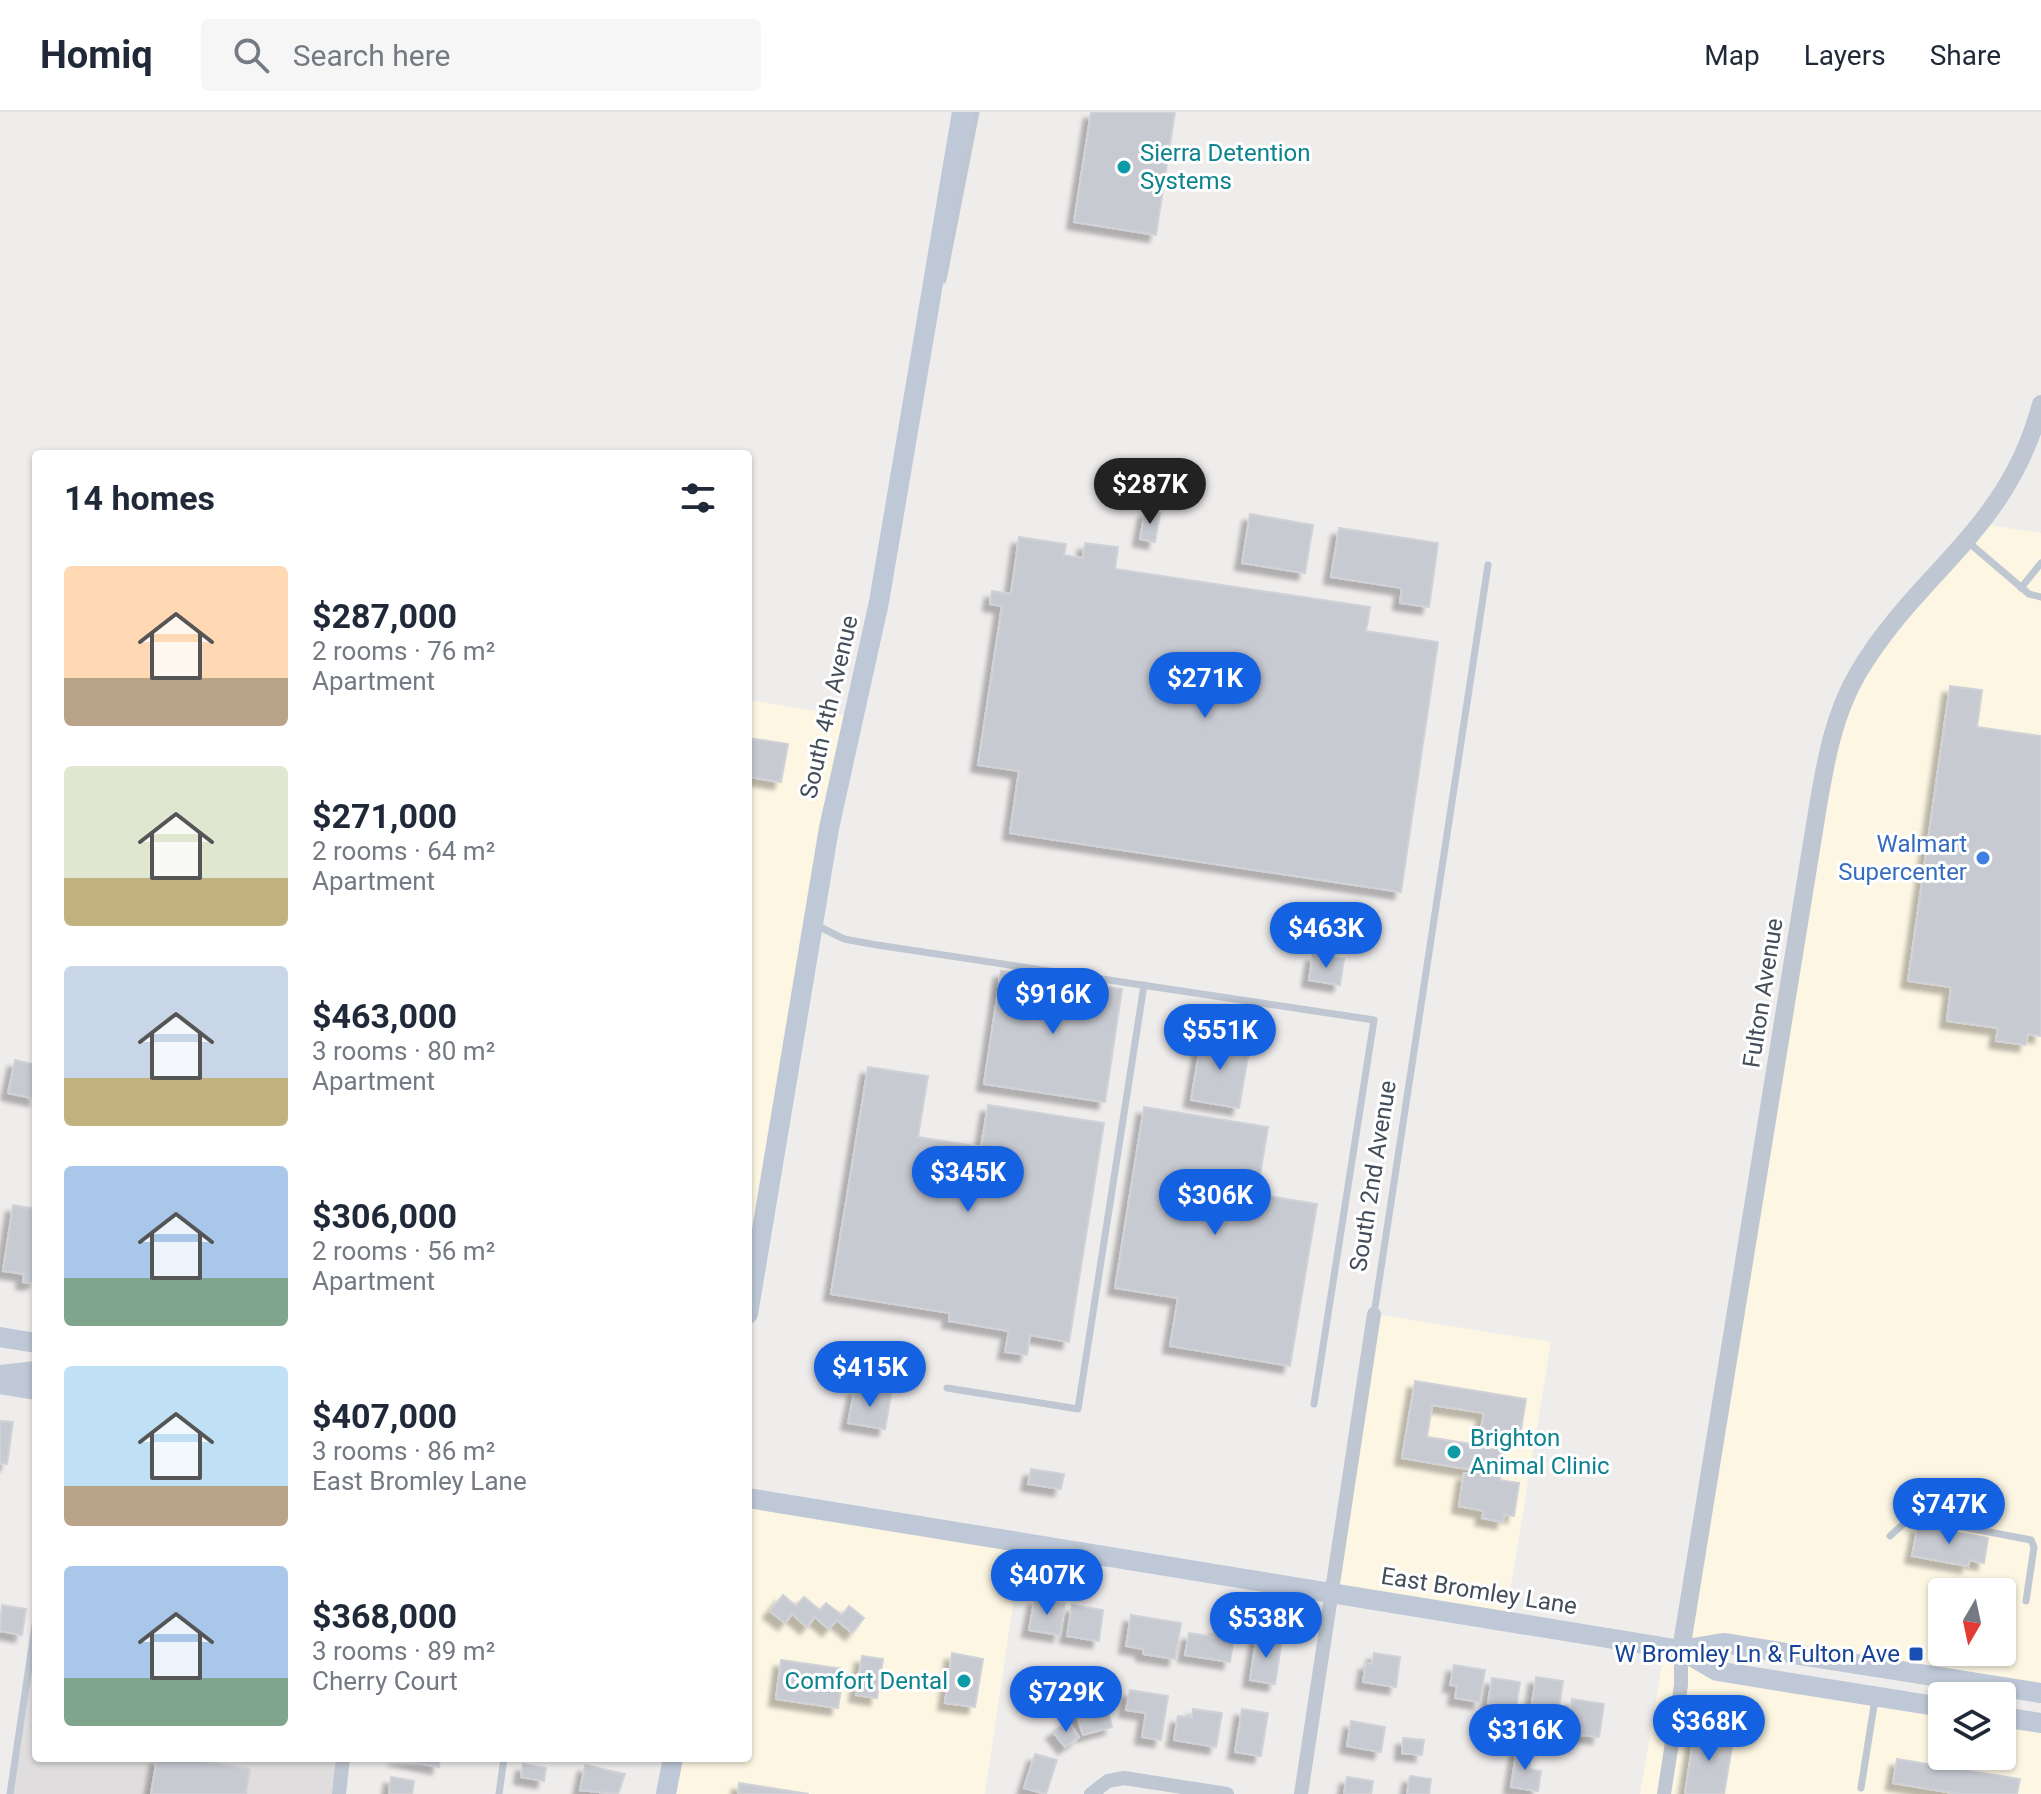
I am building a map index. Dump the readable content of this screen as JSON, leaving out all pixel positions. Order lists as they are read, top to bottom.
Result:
{
  "streets": {
    "main road": ["South 4th Avenue", "East Bromley Lane"],
    "street": ["Fulton Avenue", "South 2nd Avenue"]
  },
  "crossings": [
    ["Fulton Avenue", "East Bromley Lane"],
    ["South 2nd Avenue", "East Bromley Lane"]
  ],
  "places": {
    "other": [
      "Sierra Detention Systems",
      "Walmart Supercenter",
      "Brighton Animal Clinic",
      "Comfort Dental"
    ],
    "transit": ["W Bromley Ln & Fulton Ave"]
  },
  "north": "bottom",
  "page": {
    "header": "Homiq",
    "search": "Search here",
    "nav": ["Map", "Layers", "Share"],
    "heading": "14 homes",
    "price": [
      "$287K",
      "$271K",
      "$463K",
      "$916K",
      "$551K",
      "$345K",
      "$306K",
      "$415K",
      "$747K",
      "$407K",
      "$538K",
      "$729K",
      "$368K",
      "$316K"
    ],
    "list": [
      {
        "name": "$287,000",
        "note": "2 rooms · 76 m² · Apartment"
      },
      {
        "name": "$271,000",
        "note": "2 rooms · 64 m² · Apartment"
      },
      {
        "name": "$463,000",
        "note": "3 rooms · 80 m² · Apartment"
      },
      {
        "name": "$306,000",
        "note": "2 rooms · 56 m² · Apartment"
      },
      {
        "name": "$407,000",
        "note": "3 rooms · 86 m² · East Bromley Lane"
      },
      {
        "name": "$368,000",
        "note": "3 rooms · 89 m² · Cherry Court"
      }
    ]
  }
}
